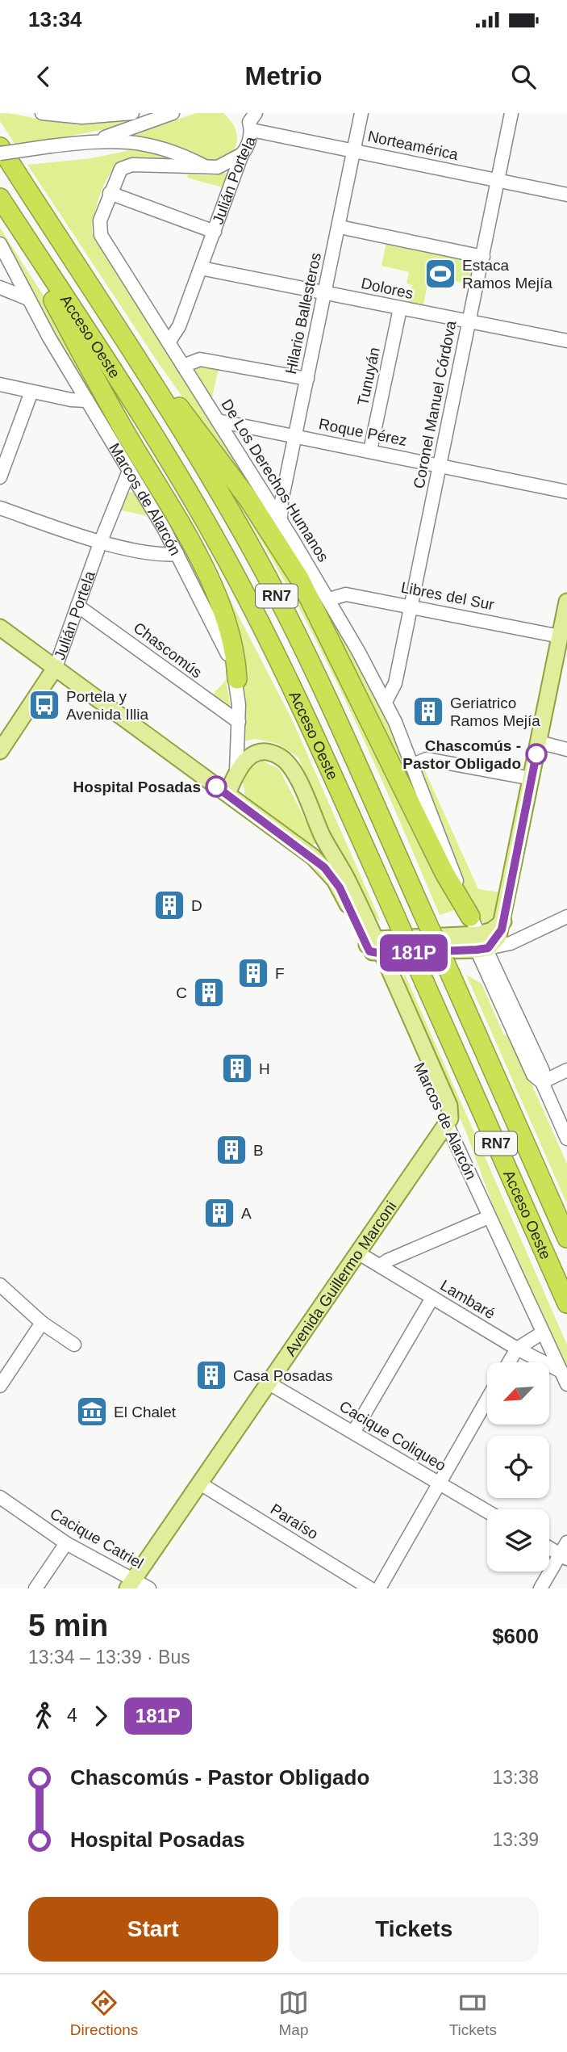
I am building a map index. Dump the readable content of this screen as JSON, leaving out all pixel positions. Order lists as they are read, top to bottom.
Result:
{
  "streets": {
    "highway": ["Acceso Oeste", "RN7"],
    "main road": ["Julián Portela", "Marcos de Alarcón", "Avenida Guillermo Marconi"],
    "street": [
      "Norteamérica",
      "Dolores",
      "Hilario Ballesteros",
      "Tunuyán",
      "Coronel Manuel Córdova",
      "Roque Pérez",
      "De Los Derechos Humanos",
      "Libres del Sur",
      "Chascomús",
      "Lambaré",
      "Cacique Coliqueo",
      "Paraíso",
      "Cacique Catriel"
    ]
  },
  "crossings": [
    ["Norteamérica", "Julián Portela"],
    ["Norteamérica", "Hilario Ballesteros"],
    ["Norteamérica", "Coronel Manuel Córdova"],
    ["Julián Portela", "Dolores"],
    ["Julián Portela", "De Los Derechos Humanos"],
    ["Julián Portela", "Marcos de Alarcón"],
    ["Julián Portela", "Chascomús"],
    ["Dolores", "Hilario Ballesteros"],
    ["Dolores", "Tunuyán"],
    ["Dolores", "Coronel Manuel Córdova"],
    ["Hilario Ballesteros", "Roque Pérez"],
    ["Hilario Ballesteros", "De Los Derechos Humanos"],
    ["Tunuyán", "Roque Pérez"],
    ["Coronel Manuel Córdova", "Roque Pérez"],
    ["Coronel Manuel Córdova", "De Los Derechos Humanos"],
    ["Coronel Manuel Córdova", "Libres del Sur"],
    ["Roque Pérez", "De Los Derechos Humanos"],
    ["De Los Derechos Humanos", "Libres del Sur"],
    ["Marcos de Alarcón", "Chascomús"],
    ["Marcos de Alarcón", "Avenida Guillermo Marconi"],
    ["Marcos de Alarcón", "Lambaré"],
    ["Avenida Guillermo Marconi", "Lambaré"],
    ["Avenida Guillermo Marconi", "Cacique Coliqueo"],
    ["Avenida Guillermo Marconi", "Paraíso"],
    ["Avenida Guillermo Marconi", "Cacique Catriel"]
  ],
  "places": {
    "sports": ["Estaca Ramos Mejía"],
    "bus stop": ["Portela y Avenida Illia"],
    "building": [
      "Geriatrico Ramos Mejía",
      "D",
      "F",
      "C",
      "H",
      "B",
      "A",
      "Casa Posadas"
    ],
    "other": ["Chascomús - Pastor Obligado", "Hospital Posadas"],
    "museum": ["El Chalet"]
  },
  "lines": ["bus line 181P"],
  "north": "bottom left",
  "page": {
    "status": "13:34",
    "header": "Metrio",
    "on_map": "181P",
    "heading": ["5 min", "13:34 – 13:39 · Bus", "$600"],
    "legs": ["4", "181P"],
    "list": [
      {
        "name": "Chascomús - Pastor Obligado",
        "value": "13:38"
      },
      {
        "name": "Hospital Posadas",
        "value": "13:39"
      }
    ],
    "buttons": ["Start", "Tickets"],
    "tabs": ["Directions", "Map", "Tickets"]
  }
}
